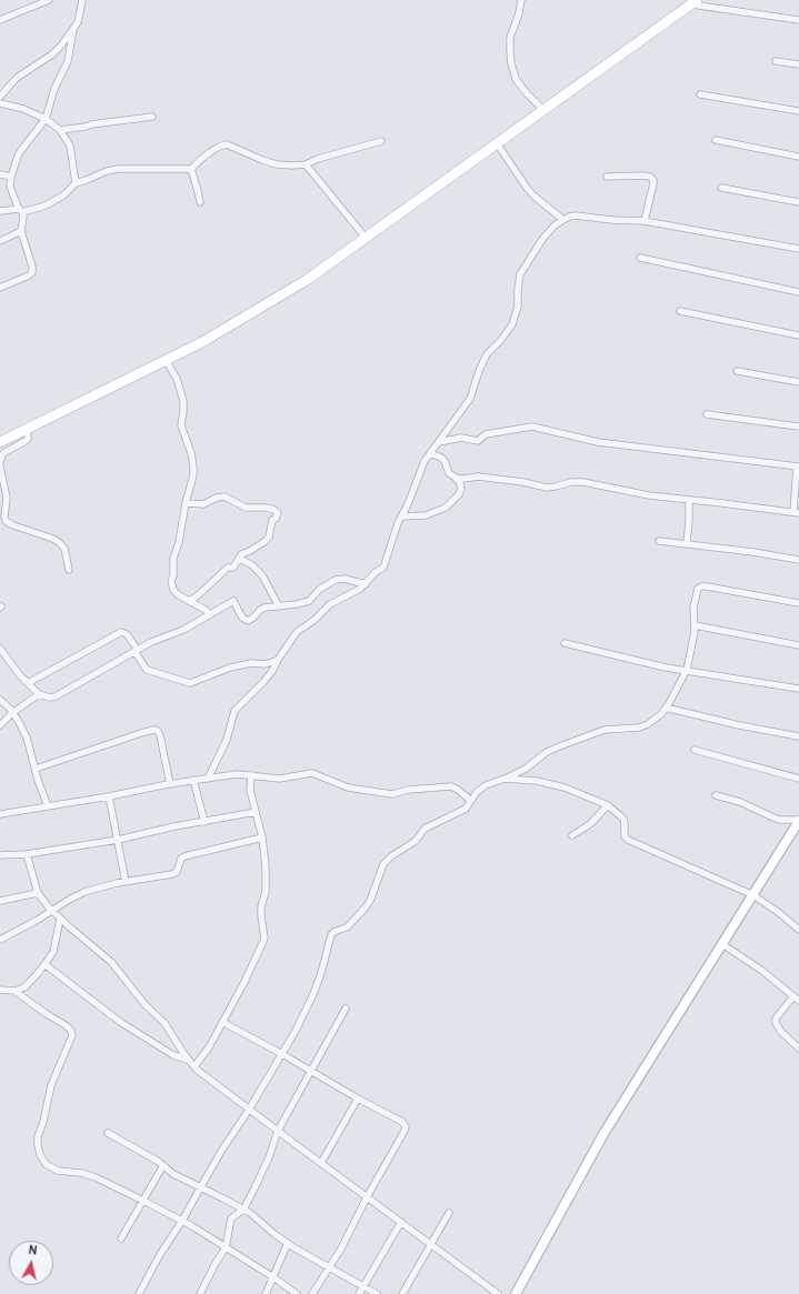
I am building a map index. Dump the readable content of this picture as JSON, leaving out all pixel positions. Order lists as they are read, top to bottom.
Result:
{
  "north": "top"
}
